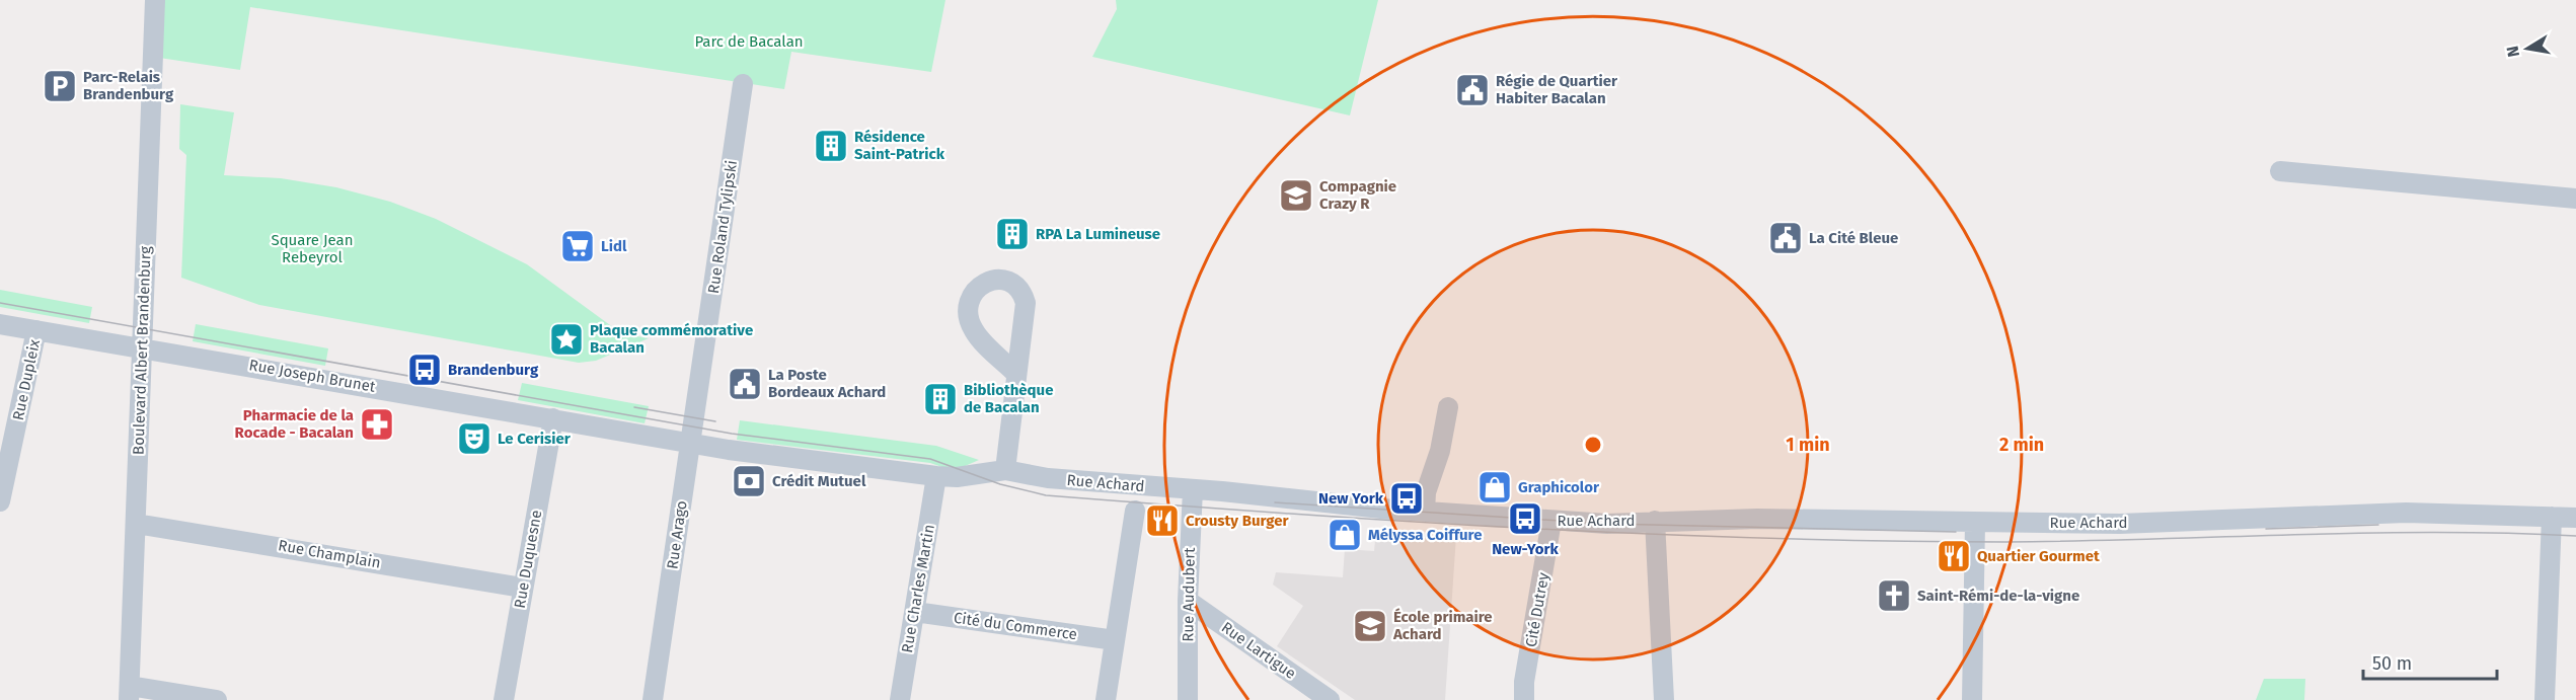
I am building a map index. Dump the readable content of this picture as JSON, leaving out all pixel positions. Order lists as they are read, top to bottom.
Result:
{
  "streets": {
    "street": [
      "Rue Roland Tylipski",
      "Boulevard Albert Brandenburg",
      "Rue Joseph Brunet",
      "Rue Dupleix",
      "Rue Achard",
      "Rue Arago",
      "Rue Champlain",
      "Rue Duquesne",
      "Rue Charles Martin",
      "Rue Audubert",
      "Cité Dutrey",
      "Cité du Commerce",
      "Rue Lartigue"
    ]
  },
  "crossings": [
    ["Rue Roland Tylipski", "Rue Arago"],
    ["Boulevard Albert Brandenburg", "Rue Joseph Brunet"],
    ["Boulevard Albert Brandenburg", "Rue Champlain"],
    ["Rue Joseph Brunet", "Rue Dupleix"],
    ["Rue Joseph Brunet", "Rue Achard"],
    ["Rue Joseph Brunet", "Rue Duquesne"],
    ["Rue Achard", "Rue Arago"],
    ["Rue Achard", "Rue Charles Martin"],
    ["Rue Achard", "Rue Audubert"],
    ["Rue Achard", "Cité Dutrey"],
    ["Rue Champlain", "Rue Duquesne"],
    ["Rue Charles Martin", "Cité du Commerce"],
    ["Rue Audubert", "Rue Lartigue"]
  ],
  "parks": ["Parc de Bacalan", "Square Jean Rebeyrol"],
  "places": {
    "parking": ["Parc-Relais Brandenburg"],
    "public building": ["Régie de Quartier Habiter Bacalan", "La Cité Bleue", "La Poste Bordeaux Achard"],
    "building": ["Résidence Saint-Patrick", "RPA La Lumineuse", "Bibliothèque de Bacalan"],
    "school or university": ["Compagnie Crazy R", "École primaire Achard"],
    "supermarket": ["Lidl"],
    "place": ["Plaque commémorative Bacalan"],
    "bus stop": ["Brandenburg", "New York", "New-York"],
    "pharmacy": ["Pharmacie de la Rocade - Bacalan"],
    "theatre": ["Le Cerisier"],
    "bank": ["Crédit Mutuel"],
    "shop": ["Graphicolor", "Mélyssa Coiffure"],
    "restaurant": ["Crousty Burger", "Quartier Gourmet"],
    "church": ["Saint-Rémi-de-la-vigne"]
  },
  "scale_bar": "50 m",
  "north": "left",
  "rings": ["1 min", "2 min"]
}
